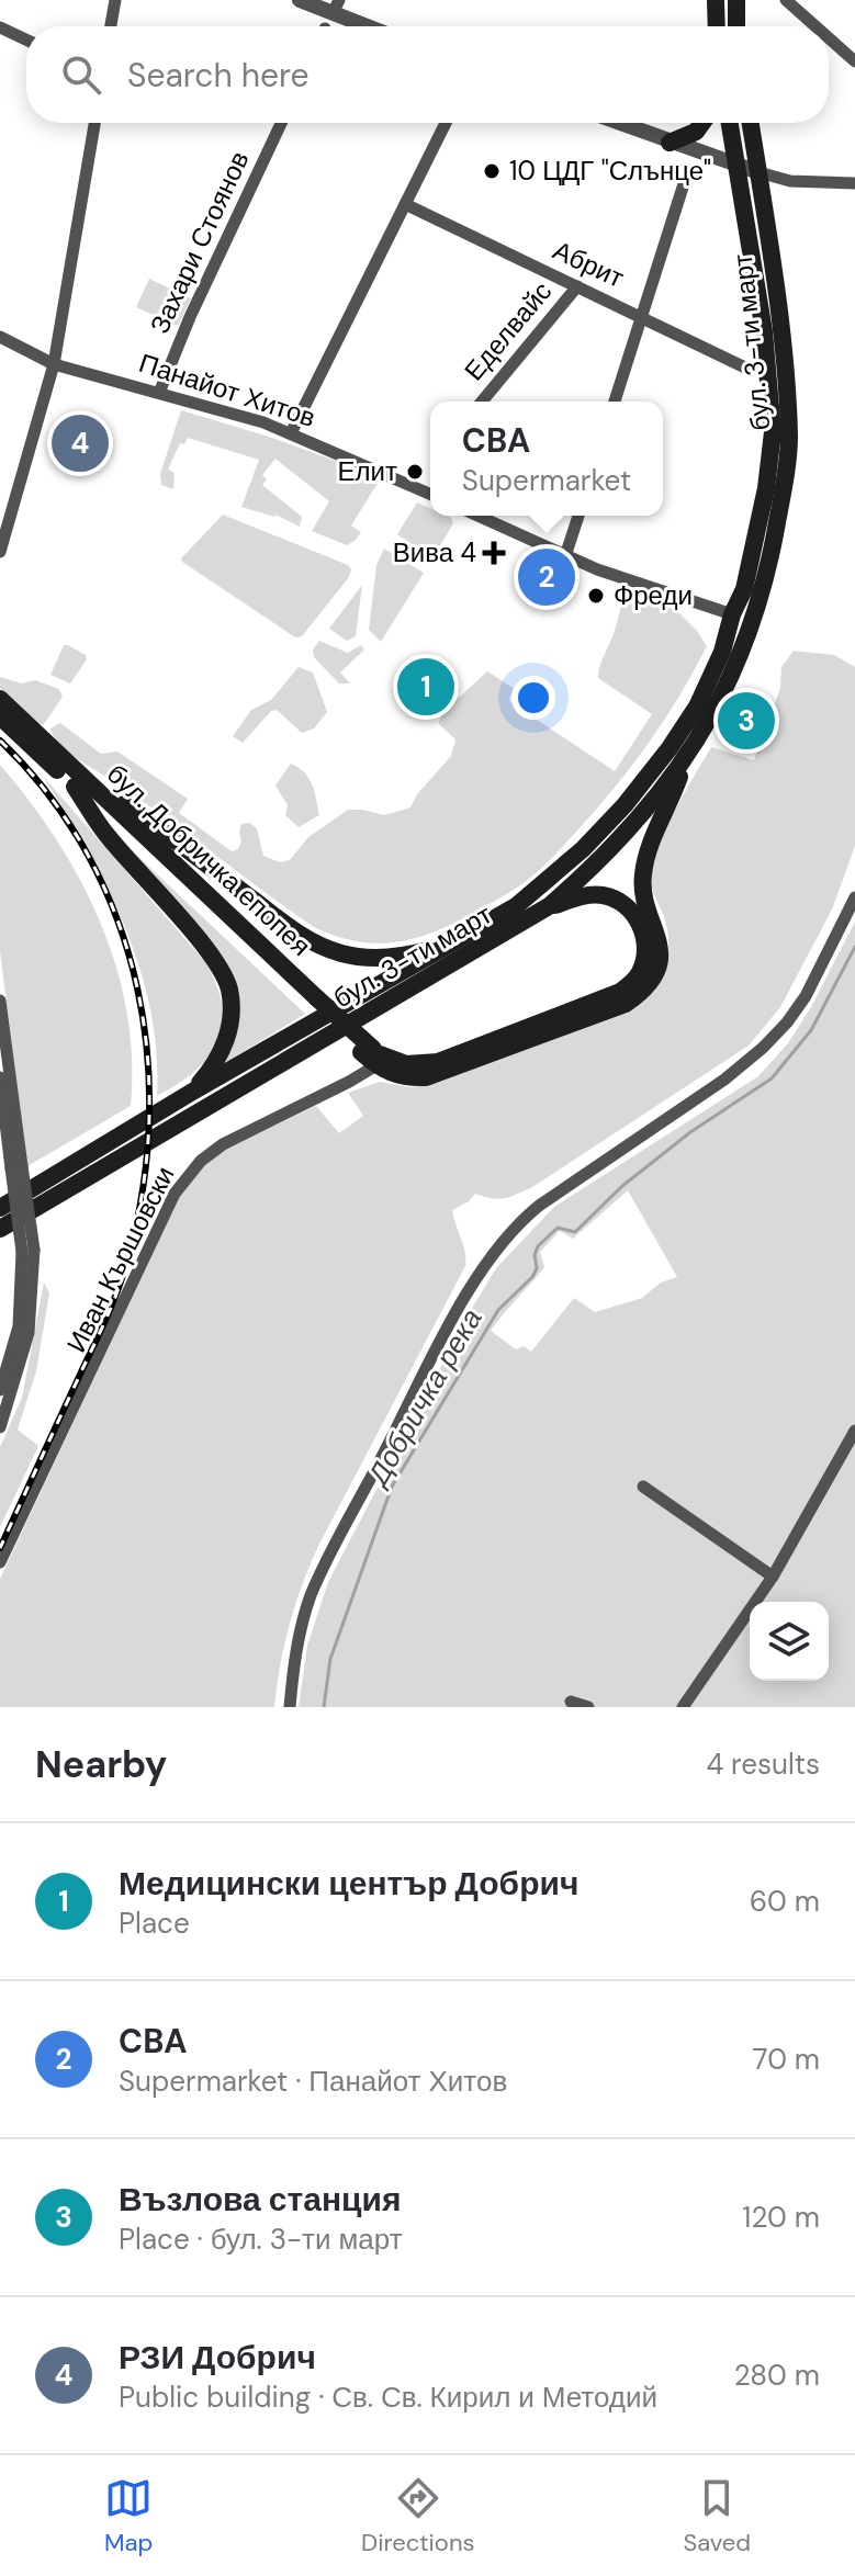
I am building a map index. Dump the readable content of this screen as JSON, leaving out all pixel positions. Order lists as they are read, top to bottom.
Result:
{
  "streets": {
    "main road": ["бул. 3-ти март", "бул. Добричка епопея"],
    "street": [
      "Захари Стоянов",
      "Абрит",
      "Еделвайс",
      "Панайот Хитов",
      "Иван Кършовски"
    ]
  },
  "crossings": [
    ["Захари Стоянов", "Панайот Хитов"],
    ["Абрит", "Еделвайс"],
    ["бул. Добричка епопея", "Иван Кършовски"]
  ],
  "water": ["Добричка река"],
  "places": {
    "other": ["10 ЦДГ \"Слънце\"", "Елит", "Фреди"],
    "health": ["Вива 4"]
  },
  "page": {
    "search": "Search here",
    "popup": ["CBA", "Supermarket"],
    "pins": [
      "4",
      "2",
      "1",
      "3"
    ],
    "heading": ["Nearby", "4 results"],
    "list": [
      {
        "mark": "1",
        "name": "Медицински център Добрич",
        "note": "Place",
        "value": "60 m"
      },
      {
        "mark": "2",
        "name": "CBA",
        "note": "Supermarket · Панайот Хитов",
        "value": "70 m"
      },
      {
        "mark": "3",
        "name": "Възлова станция",
        "note": "Place · бул. 3-ти март",
        "value": "120 m"
      },
      {
        "mark": "4",
        "name": "РЗИ Добрич",
        "note": "Public building · Св. Св. Кирил и Методий",
        "value": "280 m"
      }
    ],
    "nav": ["Map", "Directions", "Saved"]
  }
}
